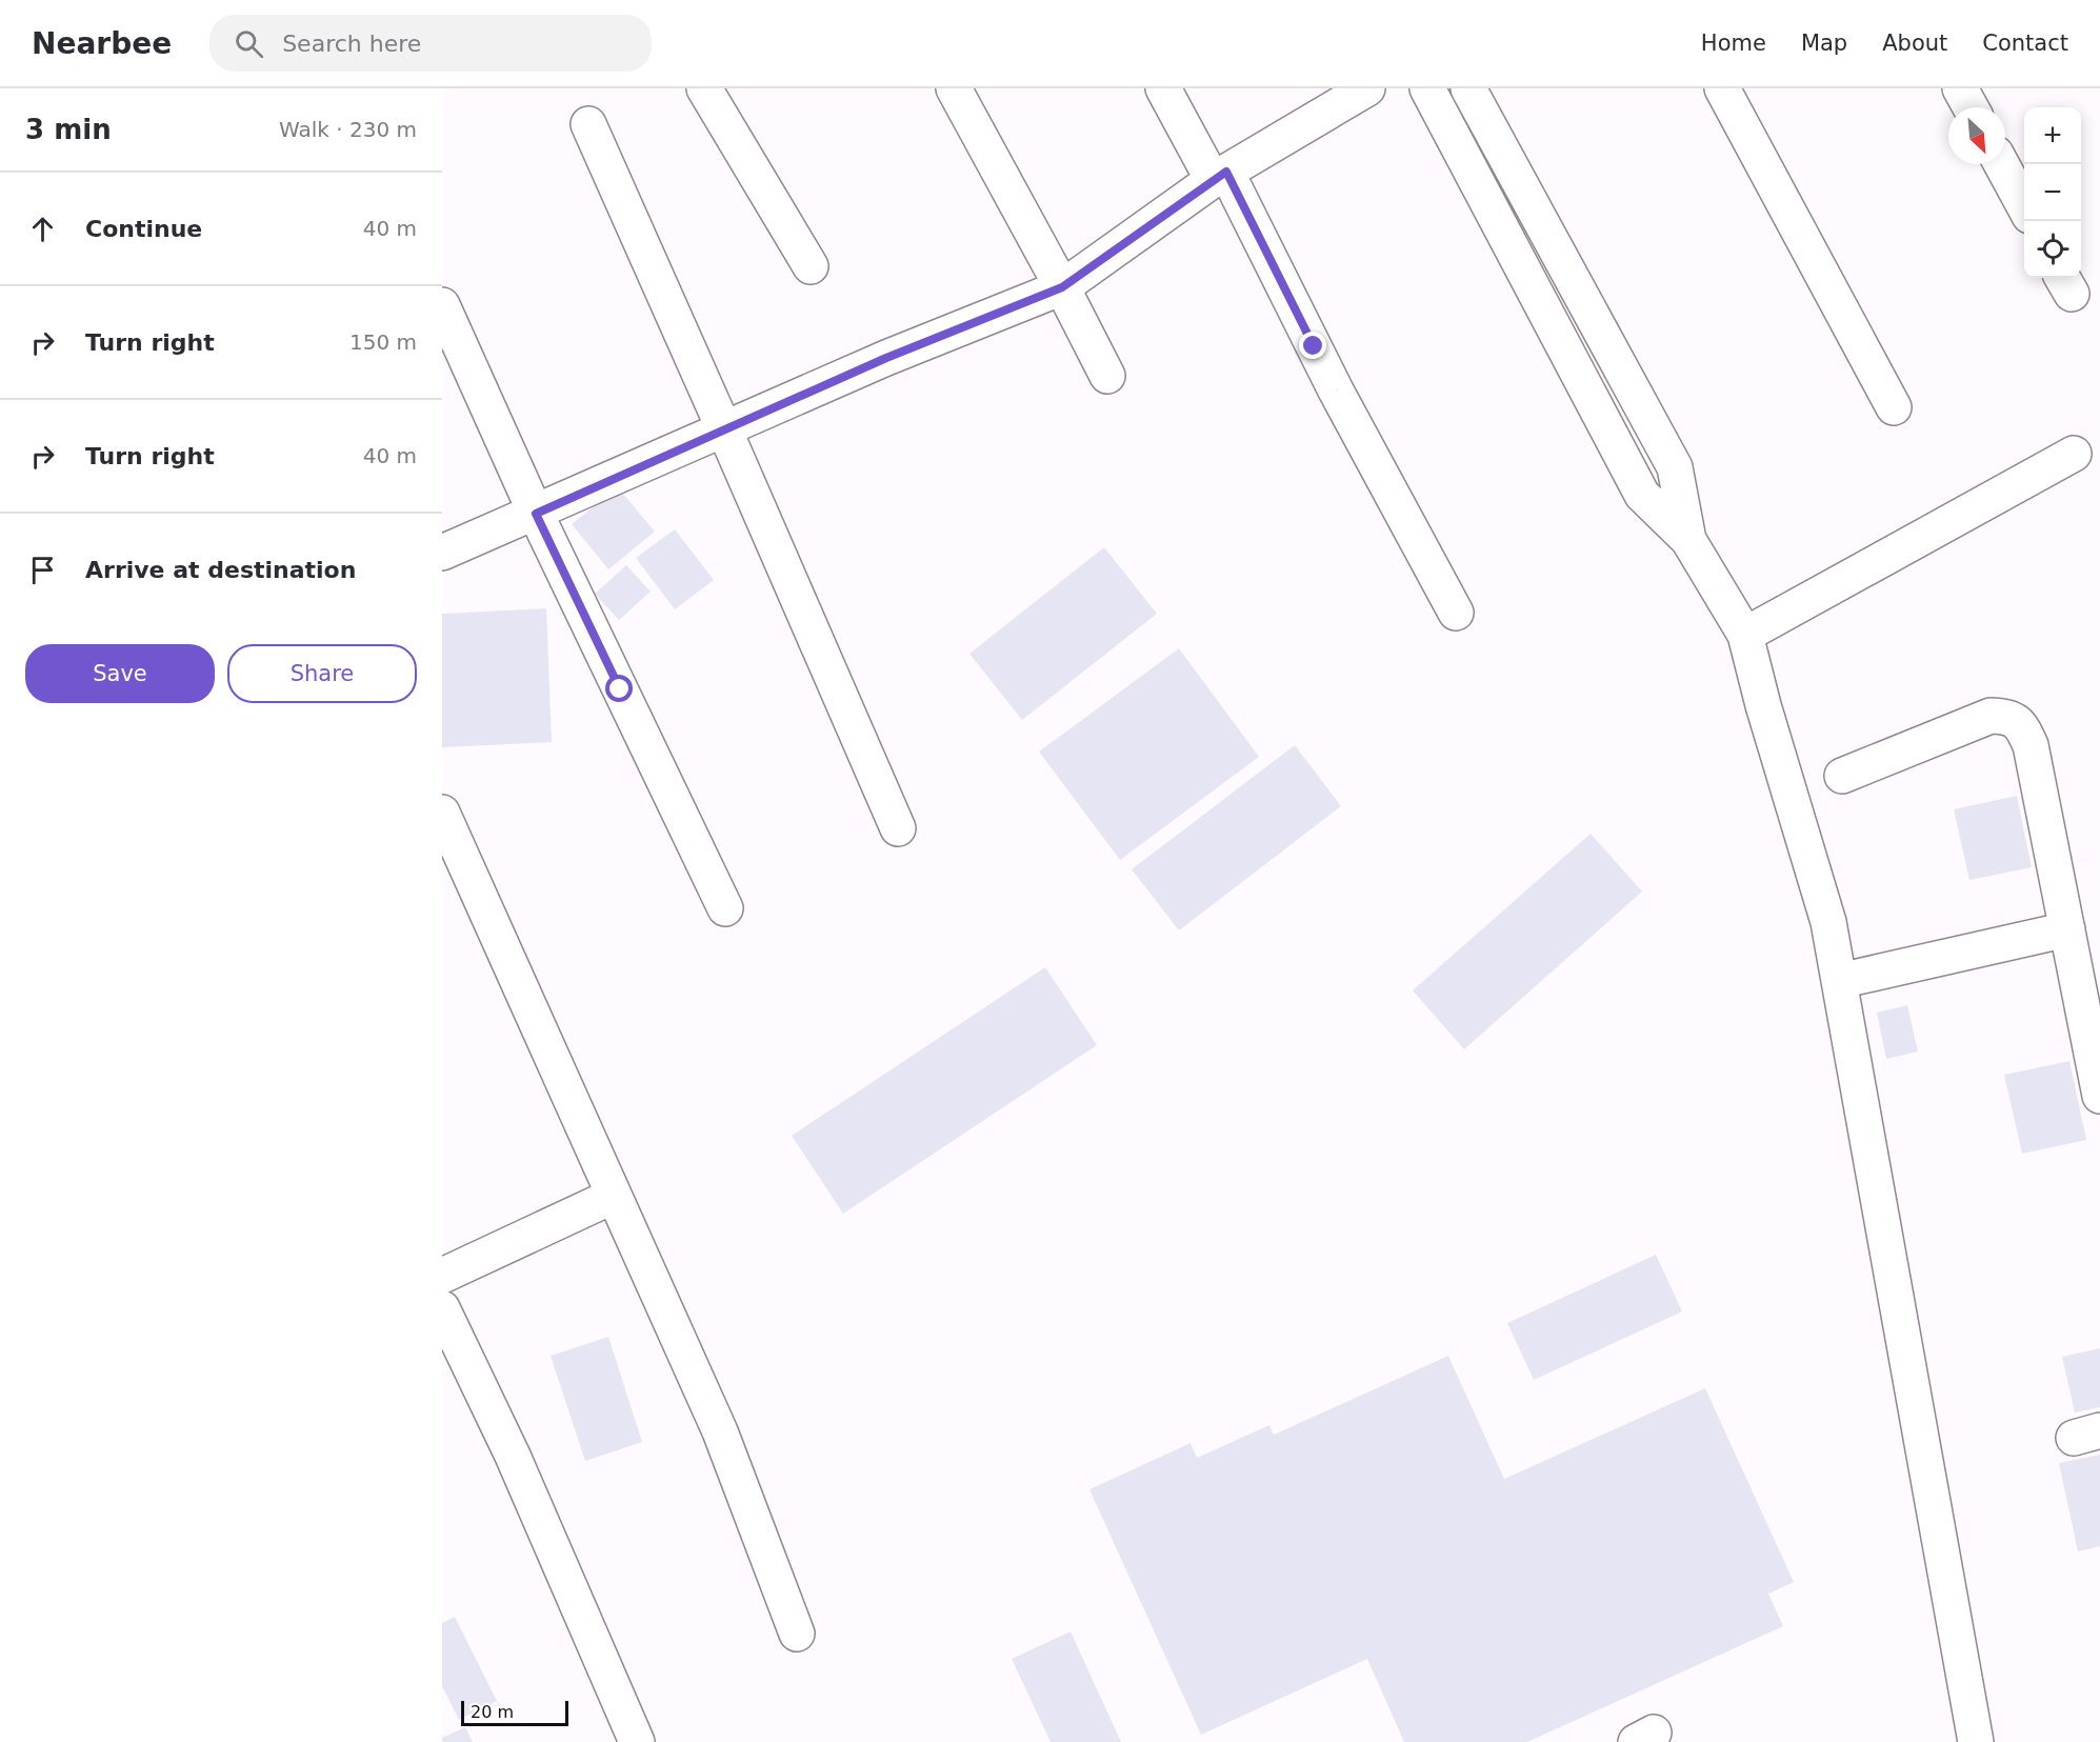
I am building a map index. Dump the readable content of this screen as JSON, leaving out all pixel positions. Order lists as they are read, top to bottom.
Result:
{
  "scale_bar": "20 m",
  "north": "bottom right",
  "page": {
    "header": "Nearbee",
    "search": "Search here",
    "nav": [
      "Home",
      "Map",
      "About",
      "Contact"
    ],
    "heading": ["3 min", "Walk · 230 m"],
    "map_buttons": ["+", "−"],
    "list": [
      ["Continue", "40 m"],
      ["Turn right", "150 m"],
      ["Turn right", "40 m"],
      "Arrive at destination"
    ],
    "buttons": ["Save", "Share"],
    "scale": "20 m"
  }
}
